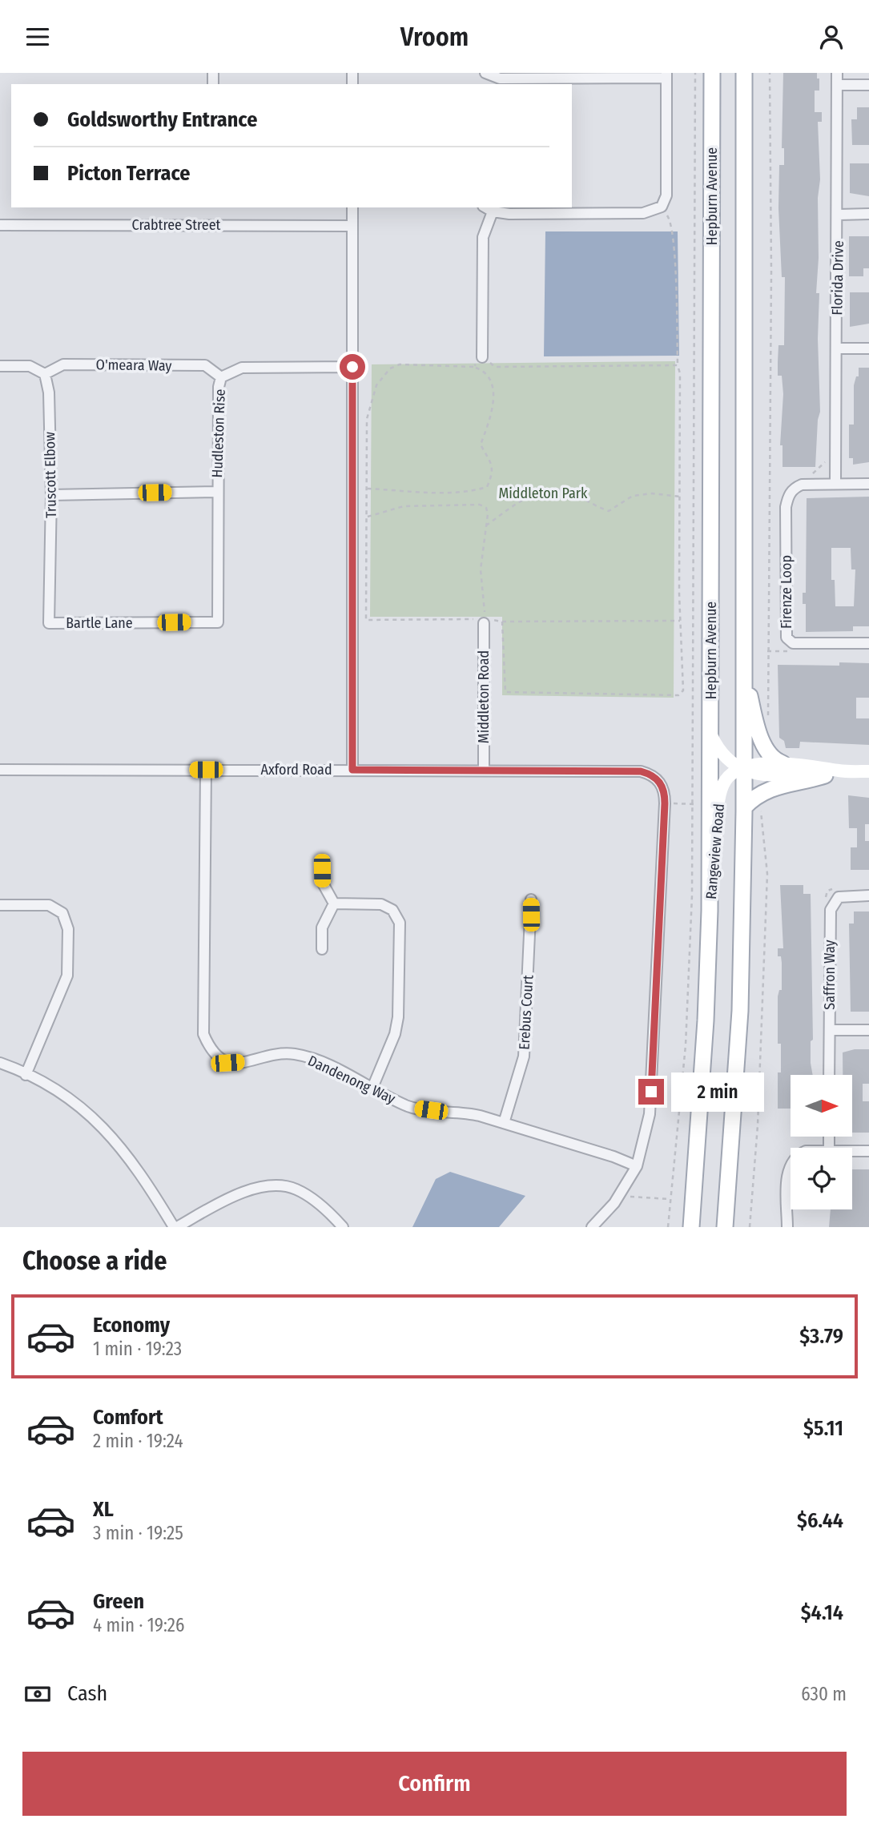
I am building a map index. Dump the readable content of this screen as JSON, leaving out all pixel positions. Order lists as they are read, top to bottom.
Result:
{
  "streets": {
    "main road": ["Hepburn Avenue"],
    "street": [
      "Crabtree Street",
      "Florida Drive",
      "O'meara Way",
      "Hudleston Rise",
      "Truscott Elbow",
      "Firenze Loop",
      "Bartle Lane",
      "Middleton Road",
      "Axford Road",
      "Rangeview Road",
      "Saffron Way",
      "Erebus Court",
      "Dandenong Way"
    ]
  },
  "crossings": [
    ["Hepburn Avenue", "Rangeview Road"],
    ["Florida Drive", "Firenze Loop"],
    ["O'meara Way", "Hudleston Rise"],
    ["O'meara Way", "Truscott Elbow"],
    ["Hudleston Rise", "Bartle Lane"],
    ["Truscott Elbow", "Bartle Lane"],
    ["Middleton Road", "Axford Road"],
    ["Axford Road", "Dandenong Way"],
    ["Erebus Court", "Dandenong Way"]
  ],
  "parks": ["Middleton Park"],
  "north": "right",
  "page": {
    "header": "Vroom",
    "banner": ["Goldsworthy Entrance", "Picton Terrace"],
    "bubble": "2 min",
    "heading": "Choose a ride",
    "list": [
      {
        "name": "Economy",
        "note": "1 min · 19:23",
        "value": "$3.79"
      },
      {
        "name": "Comfort",
        "note": "2 min · 19:24",
        "value": "$5.11"
      },
      {
        "name": "XL",
        "note": "3 min · 19:25",
        "value": "$6.44"
      },
      {
        "name": "Green",
        "note": "4 min · 19:26",
        "value": "$4.14"
      }
    ],
    "pay": ["Cash", "630 m"],
    "buttons": "Confirm"
  }
}
